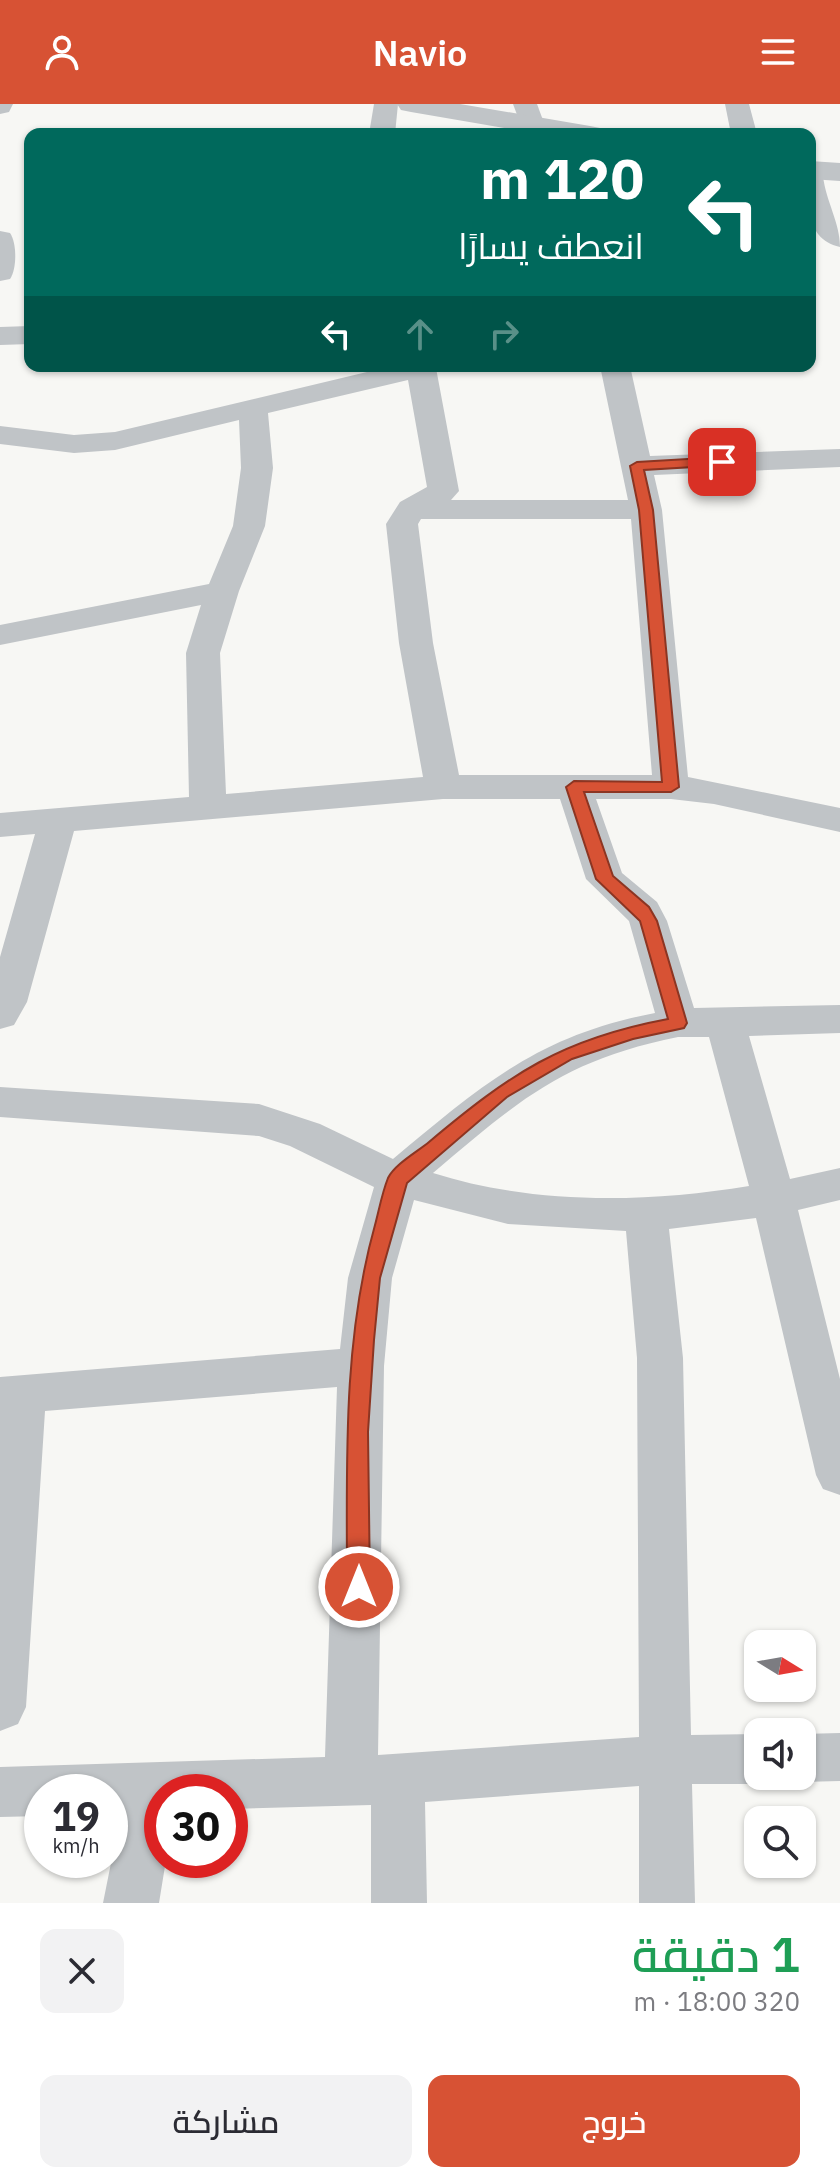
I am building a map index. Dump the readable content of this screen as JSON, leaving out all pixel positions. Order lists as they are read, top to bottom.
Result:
{
  "north": "right",
  "page": {
    "header": "Navio",
    "turn": ["120 m", "انعطف يسارًا"],
    "speed": "19 km/h",
    "limit": "30",
    "heading": ["1 دقيقة", "320 m · 18:00"],
    "buttons": ["خروج", "مشاركة"]
  }
}
